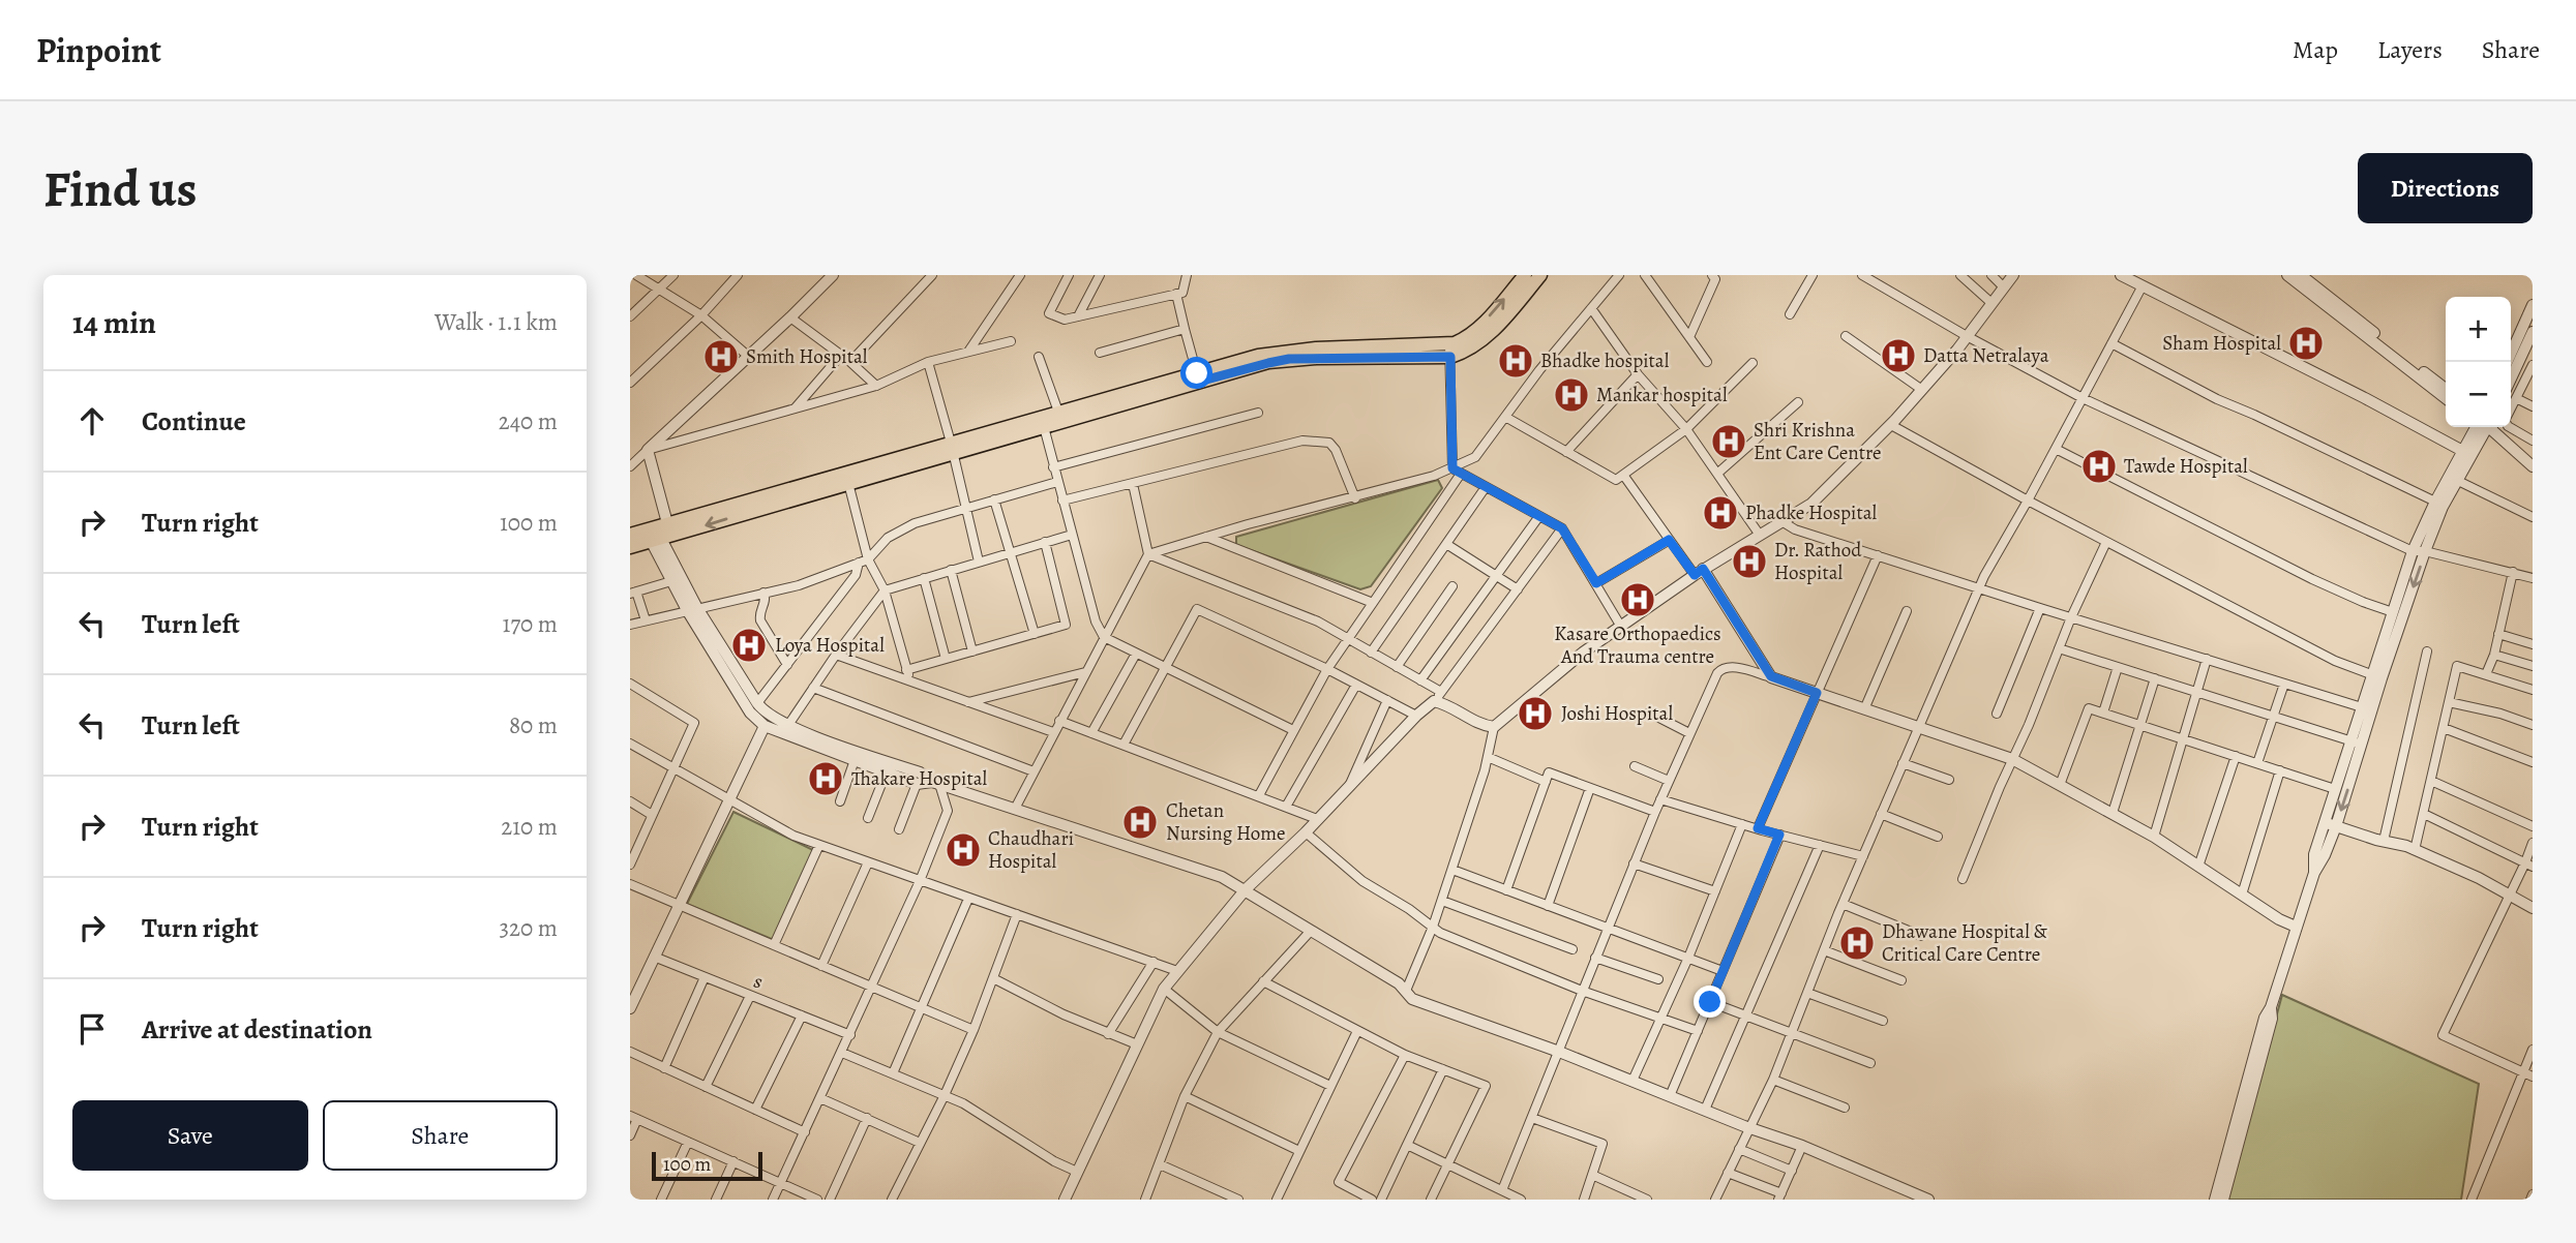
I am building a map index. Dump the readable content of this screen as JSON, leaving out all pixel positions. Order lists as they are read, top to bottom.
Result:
{
  "streets": {
    "street": ["s"]
  },
  "places": {
    "hospital": [
      "Sham Hospital",
      "Datta Netralaya",
      "Smith Hospital",
      "Bhadke hospital",
      "Mankar hospital",
      "Shri Krishna Ent Care Centre",
      "Tawde Hospital",
      "Phadke Hospital",
      "Dr. Rathod Hospital",
      "Kasare Orthopaedics And Trauma centre",
      "Loya Hospital",
      "Joshi Hospital",
      "Thakare Hospital",
      "Chetan Nursing Home",
      "Chaudhari Hospital",
      "Dhawane Hospital & Critical Care Centre"
    ]
  },
  "scale_bar": "100 m",
  "page": {
    "header": "Pinpoint",
    "nav": ["Map", "Layers", "Share"],
    "buttons": [
      "Directions",
      ["Save", "Share"]
    ],
    "title": "Find us",
    "heading": ["14 min", "Walk · 1.1 km"],
    "map_buttons": ["+", "−"],
    "list": [
      ["Continue", "240 m"],
      ["Turn right", "100 m"],
      ["Turn left", "170 m"],
      ["Turn left", "80 m"],
      ["Turn right", "210 m"],
      ["Turn right", "320 m"],
      "Arrive at destination"
    ],
    "scale": "100 m"
  }
}
